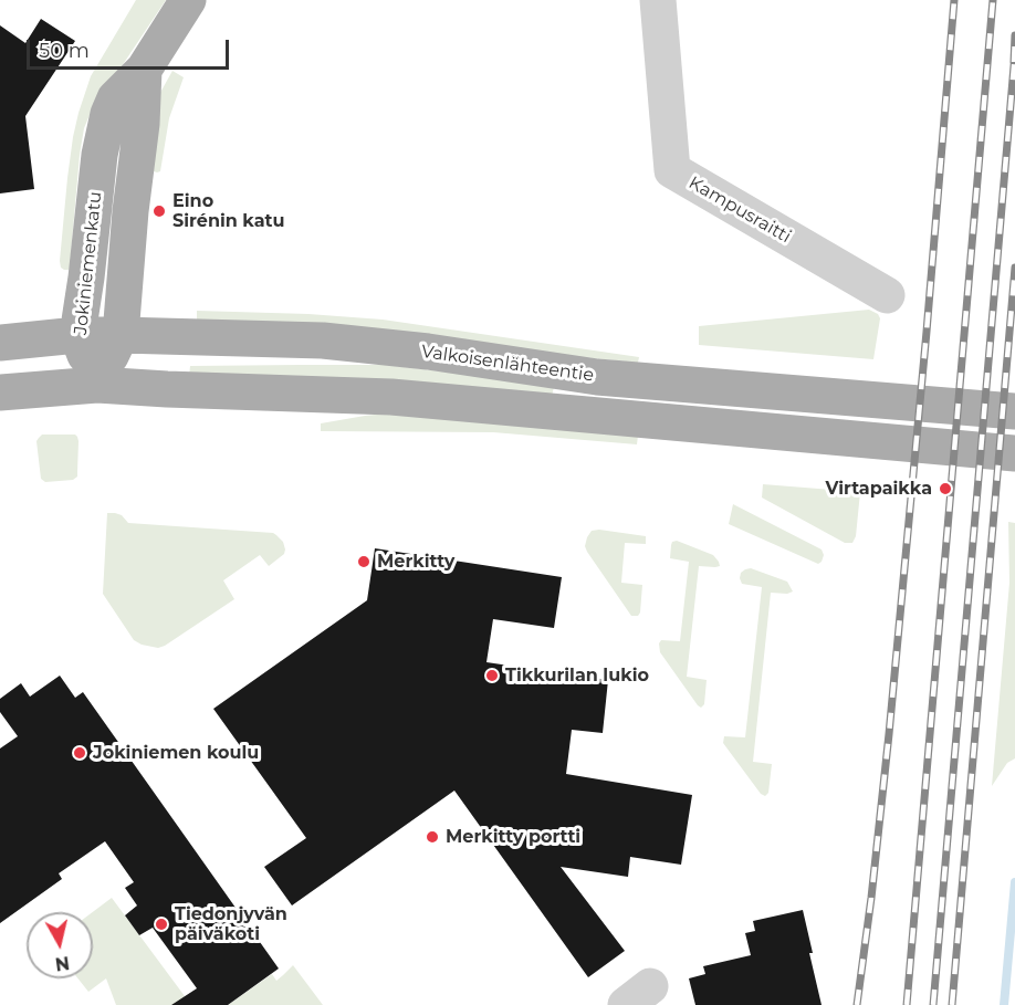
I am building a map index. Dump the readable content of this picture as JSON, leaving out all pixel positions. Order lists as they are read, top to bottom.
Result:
{
  "streets": {
    "main road": ["Jokiniemenkatu", "Valkoisenlähteentie"],
    "street": ["Kampusraitti"]
  },
  "crossings": [
    ["Jokiniemenkatu", "Valkoisenlähteentie"]
  ],
  "places": [
    "Eino Sirénin katu",
    "Virtapaikka",
    "Merkitty",
    "Tikkurilan lukio",
    "Jokiniemen koulu",
    "Merkitty portti",
    "Tiedonjyvän päiväkoti"
  ],
  "scale_bar": "50 m",
  "north": "bottom"
}
